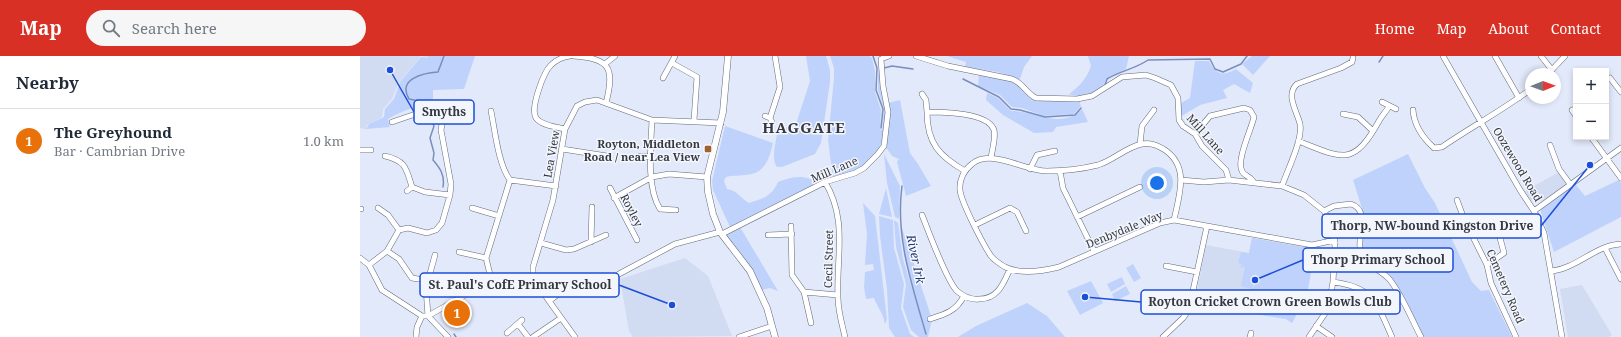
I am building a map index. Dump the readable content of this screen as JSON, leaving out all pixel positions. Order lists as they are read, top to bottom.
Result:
{
  "streets": {
    "street": [
      "Mill Lane",
      "Lea View",
      "Oozewood Road",
      "Royley",
      "Denbydale Way",
      "Cecil Street",
      "Cemetery Road"
    ]
  },
  "crossings": [
    ["Mill Lane", "Cecil Street"]
  ],
  "districts": ["HAGGATE"],
  "water": ["River Irk"],
  "places": {
    "other": [
      "Smyths",
      "Thorp, NW-bound Kingston Drive",
      "Thorp Primary School",
      "Royton Cricket Crown Green Bowls Club",
      "St. Paul's CofE Primary School"
    ],
    "transit": ["Royton, Middleton Road / near Lea View"]
  },
  "north": "right",
  "page": {
    "header": "Map",
    "search": "Search here",
    "nav": [
      "Home",
      "Map",
      "About",
      "Contact"
    ],
    "heading": "Nearby",
    "map_buttons": ["+", "−"],
    "list": [
      {
        "mark": "1",
        "name": "The Greyhound",
        "note": "Bar · Cambrian Drive",
        "value": "1.0 km"
      }
    ],
    "pins": "1"
  }
}
